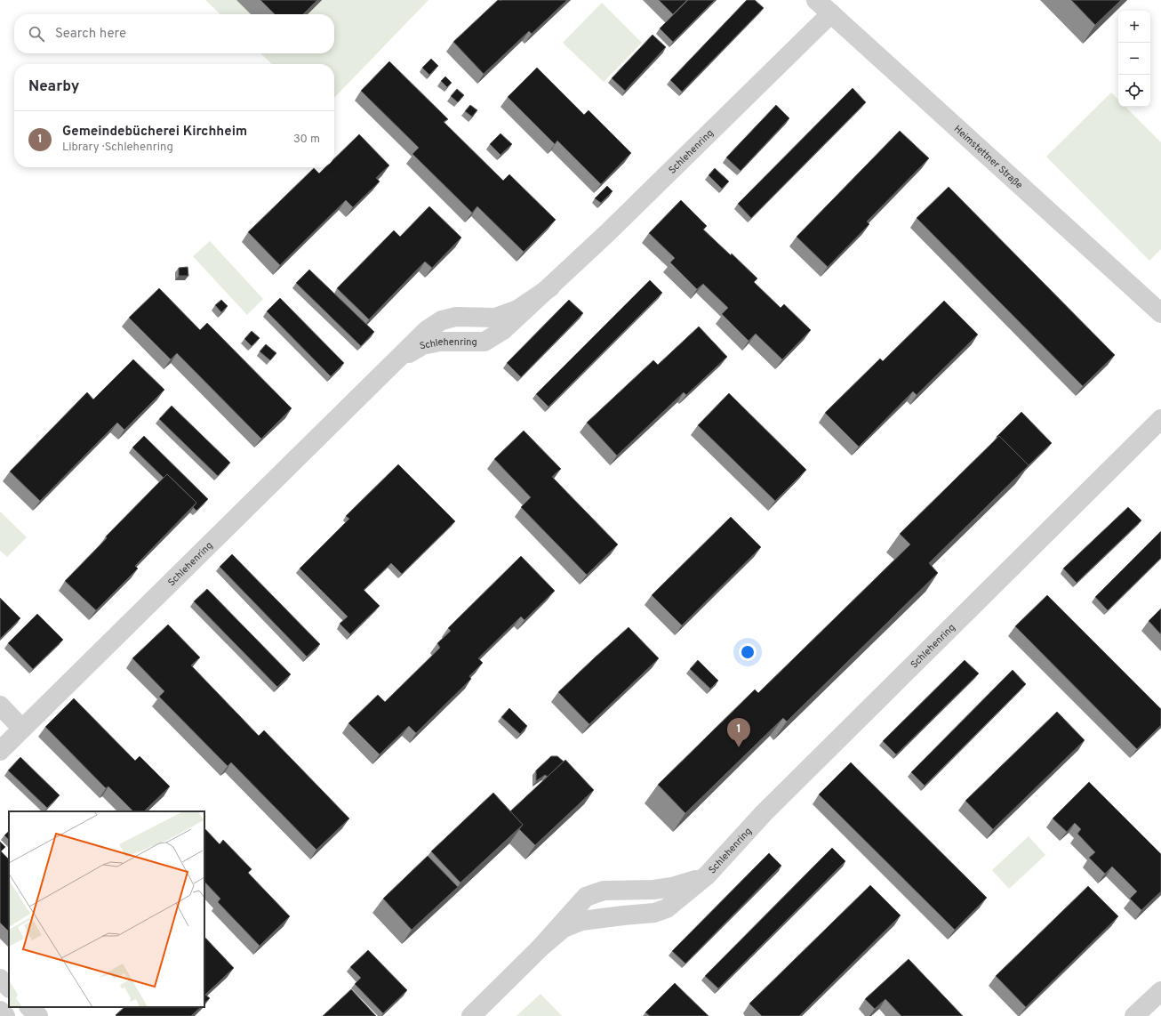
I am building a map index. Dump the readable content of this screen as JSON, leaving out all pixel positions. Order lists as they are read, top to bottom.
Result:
{
  "streets": {
    "street": ["Schlehenring", "Heimstettner Straße"]
  },
  "crossings": [
    ["Schlehenring", "Heimstettner Straße"]
  ],
  "page": {
    "map_buttons": ["+", "−"],
    "search": "Search here",
    "heading": "Nearby",
    "list": [
      {
        "mark": "1",
        "name": "Gemeindebücherei Kirchheim",
        "note": "Library · Schlehenring",
        "value": "30 m"
      }
    ],
    "pins": "1"
  }
}
